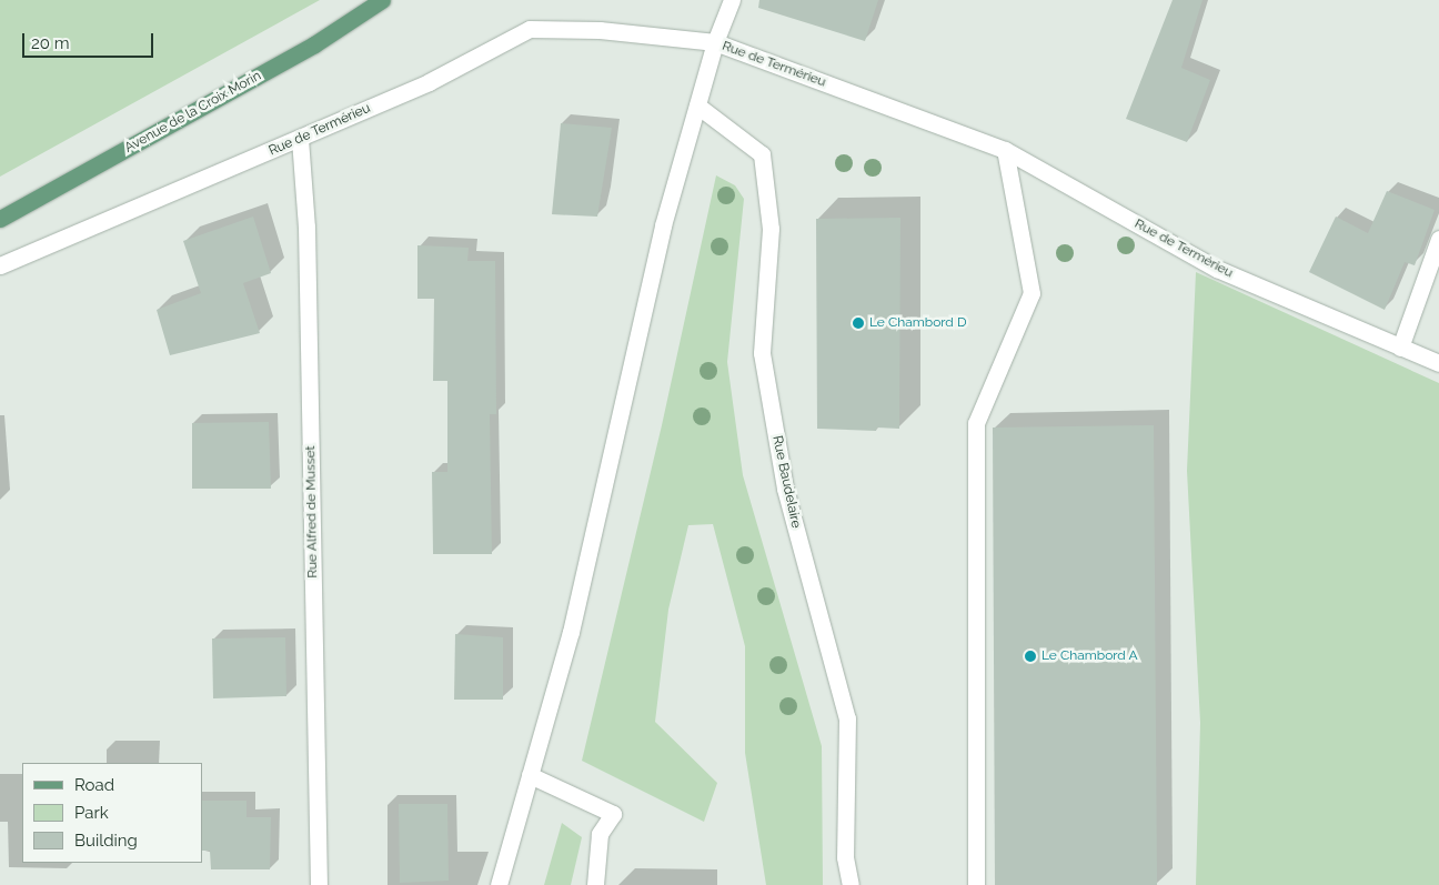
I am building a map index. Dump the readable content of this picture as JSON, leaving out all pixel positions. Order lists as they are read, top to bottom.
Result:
{
  "streets": {
    "main road": ["Avenue de la Croix Morin"],
    "street": ["Rue de Termérieu", "Rue Baudelaire", "Rue Alfred de Musset"]
  },
  "crossings": [
    ["Rue de Termérieu", "Rue Alfred de Musset"]
  ],
  "places": ["Le Chambord D", "Le Chambord A"],
  "legend": ["Road", "Park", "Building"],
  "scale_bar": "20 m"
}
